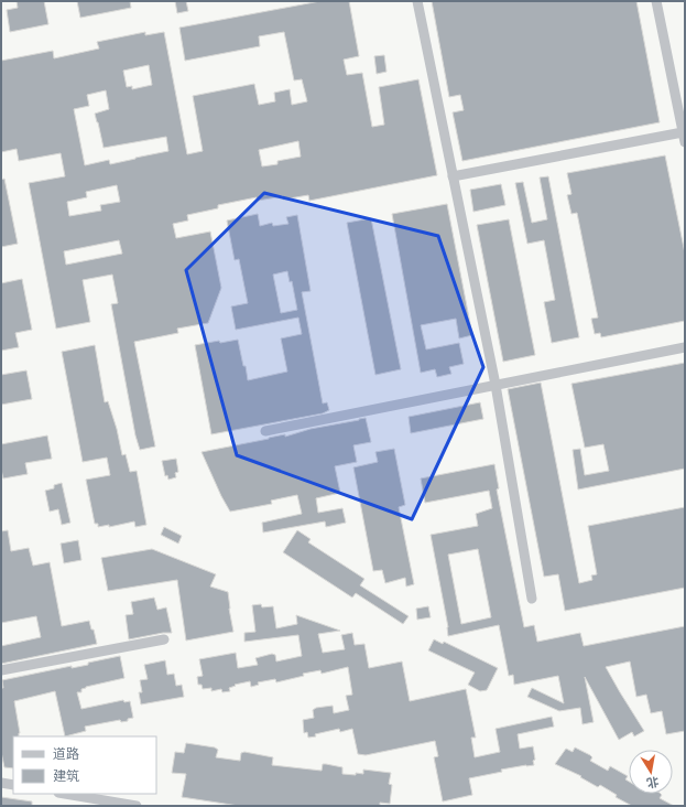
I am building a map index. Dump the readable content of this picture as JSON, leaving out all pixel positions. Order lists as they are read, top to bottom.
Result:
{
  "legend": ["道路", "建筑"],
  "north": "bottom"
}
